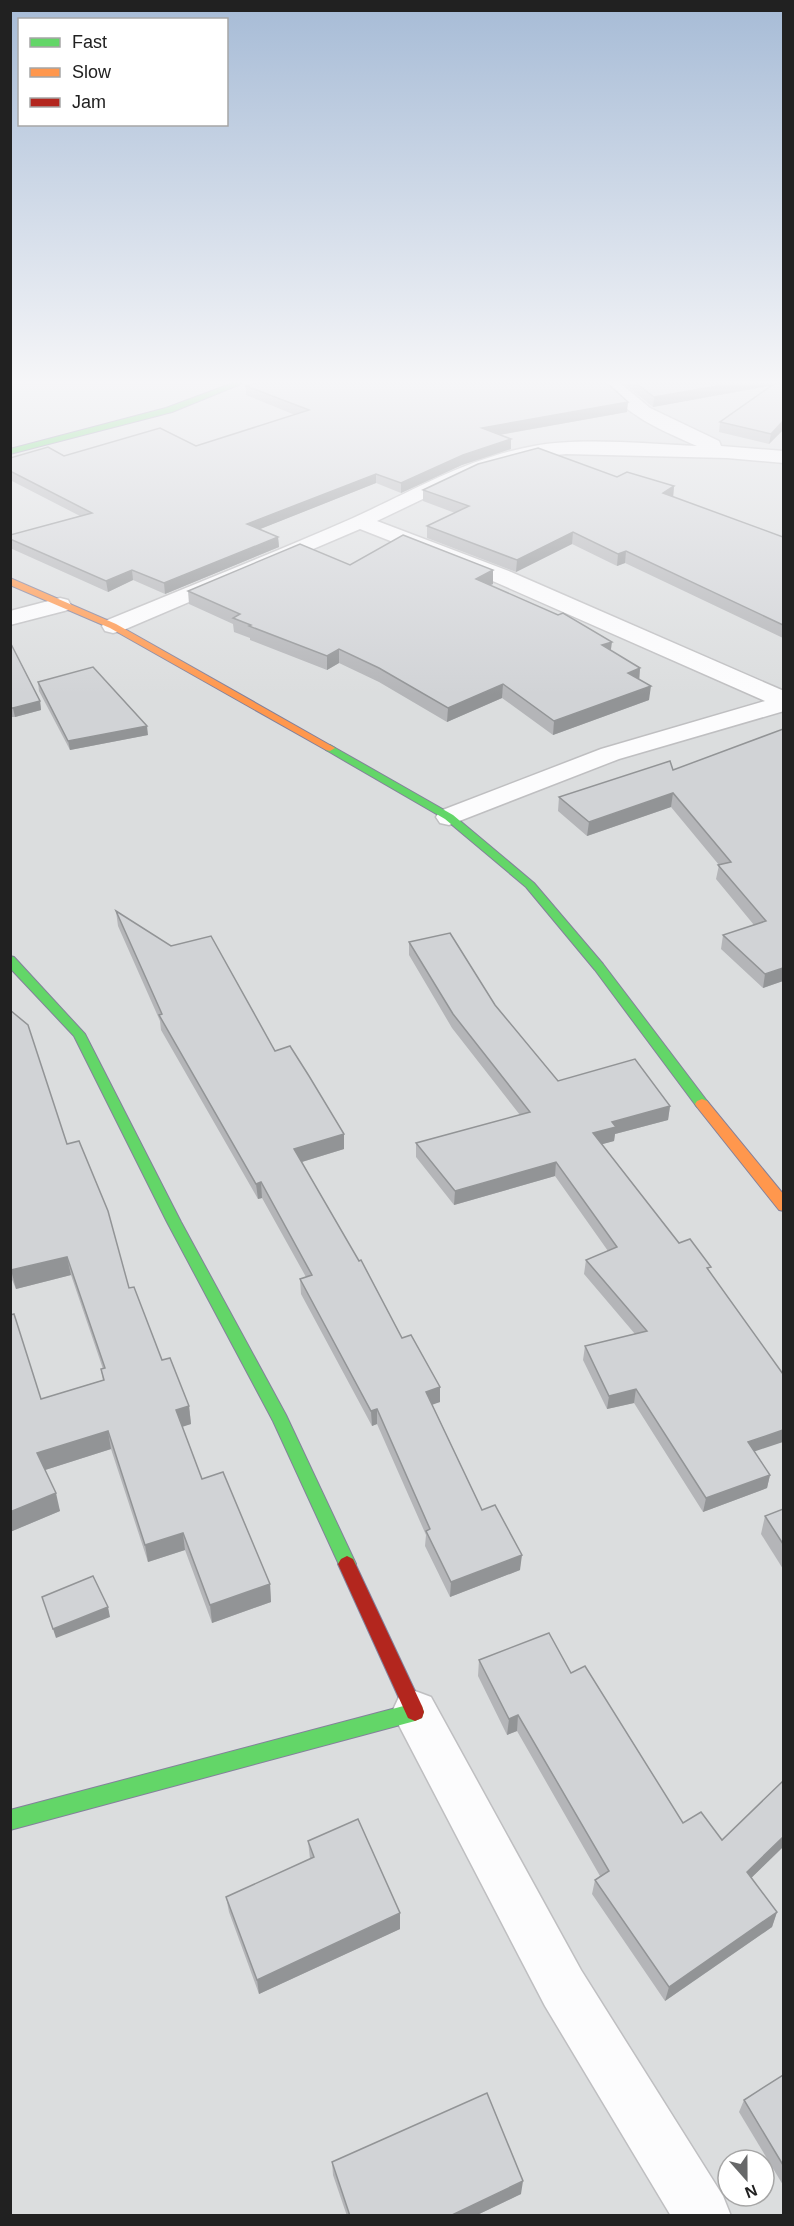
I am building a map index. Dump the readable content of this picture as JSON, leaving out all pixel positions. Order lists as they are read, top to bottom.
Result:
{
  "legend": ["Fast", "Slow", "Jam"],
  "north": "bottom"
}
